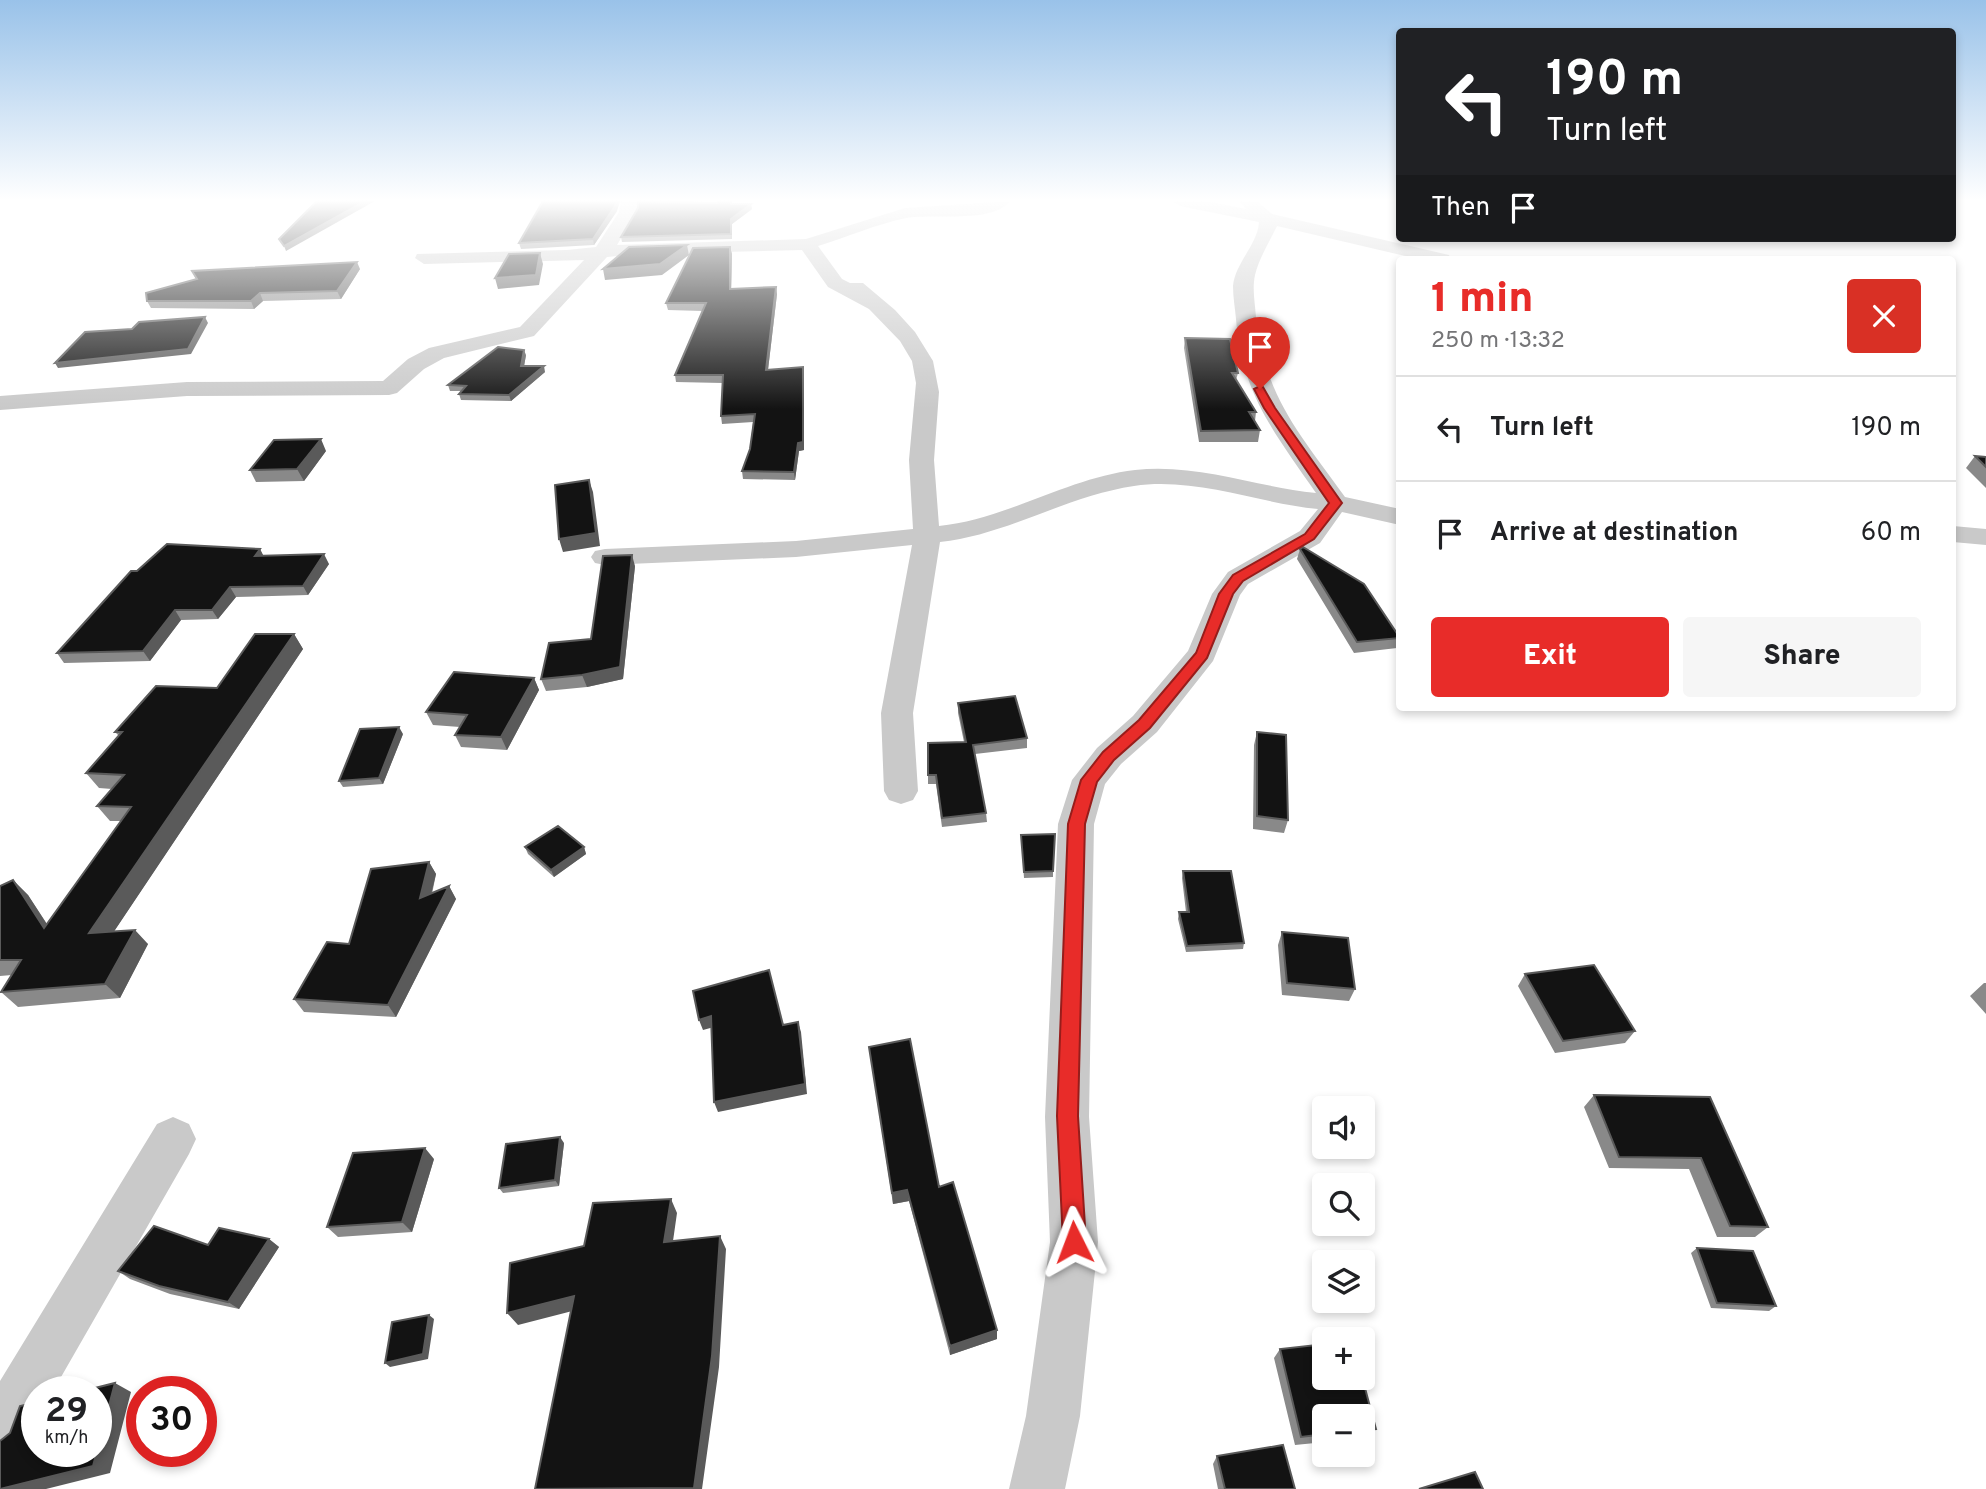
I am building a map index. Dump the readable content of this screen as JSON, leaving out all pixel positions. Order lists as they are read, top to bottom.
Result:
{
  "page": {
    "turn": ["190 m", "Turn left"],
    "then": "Then",
    "heading": ["1 min", "250 m · 13:32"],
    "list": [
      {
        "name": "Turn left",
        "value": "190 m"
      },
      {
        "name": "Arrive at destination",
        "value": "60 m"
      }
    ],
    "buttons": ["Exit", "Share"],
    "map_buttons": ["+", "−"],
    "speed": "29 km/h",
    "limit": "30"
  }
}
